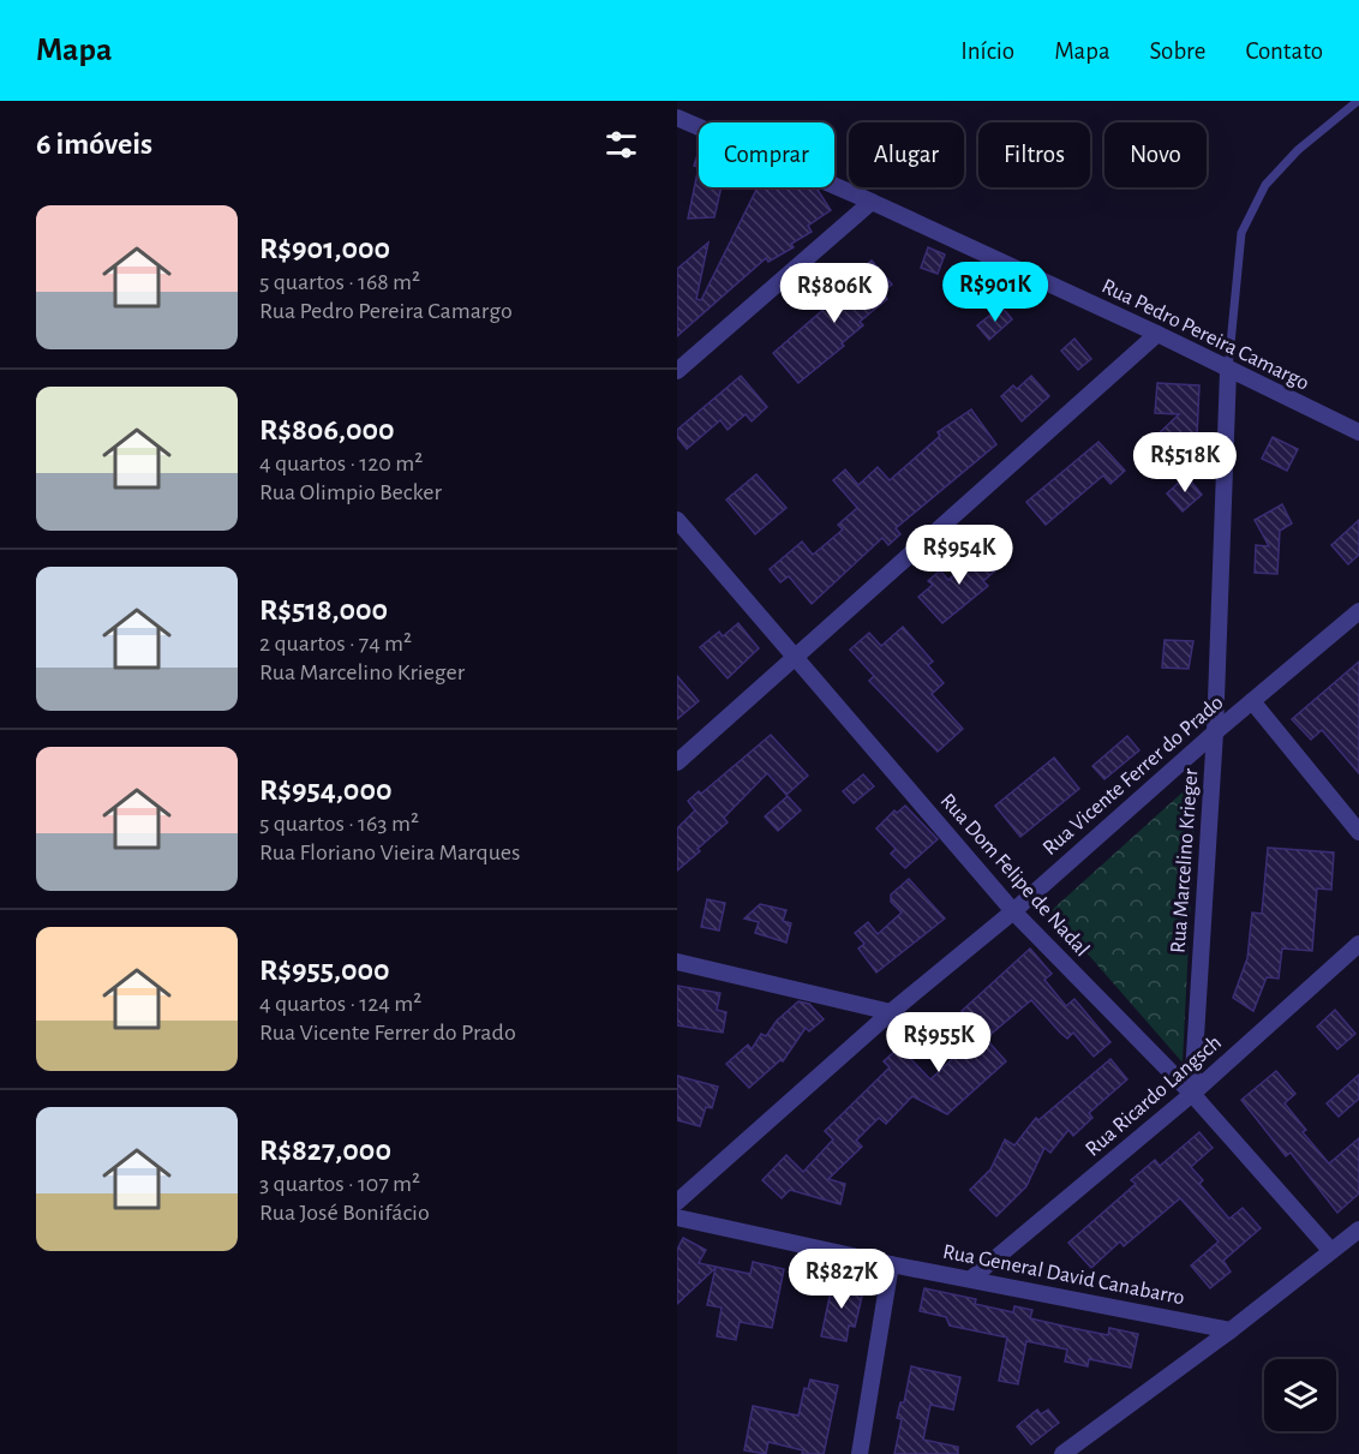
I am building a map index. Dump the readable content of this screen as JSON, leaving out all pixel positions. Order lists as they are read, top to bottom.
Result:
{
  "streets": {
    "street": [
      "Rua Pedro Pereira Camargo",
      "Rua Vicente Ferrer do Prado",
      "Rua Marcelino Krieger",
      "Rua Dom Felipe de Nadal",
      "Rua Ricardo Langsch",
      "Rua General David Canabarro"
    ]
  },
  "crossings": [
    ["Rua Pedro Pereira Camargo", "Rua Marcelino Krieger"],
    ["Rua Vicente Ferrer do Prado", "Rua Marcelino Krieger"],
    ["Rua Vicente Ferrer do Prado", "Rua Dom Felipe de Nadal"],
    ["Rua Marcelino Krieger", "Rua Dom Felipe de Nadal"],
    ["Rua Marcelino Krieger", "Rua Ricardo Langsch"],
    ["Rua Dom Felipe de Nadal", "Rua Ricardo Langsch"],
    ["Rua Ricardo Langsch", "Rua General David Canabarro"]
  ],
  "page": {
    "header": "Mapa",
    "nav": [
      "Início",
      "Mapa",
      "Sobre",
      "Contato"
    ],
    "heading": "6 imóveis",
    "chip": [
      "Comprar",
      "Alugar",
      "Filtros",
      "Novo"
    ],
    "list": [
      {
        "name": "R$901,000",
        "note": "5 quartos · 168 m² · Rua Pedro Pereira Camargo"
      },
      {
        "name": "R$806,000",
        "note": "4 quartos · 120 m² · Rua Olimpio Becker"
      },
      {
        "name": "R$518,000",
        "note": "2 quartos · 74 m² · Rua Marcelino Krieger"
      },
      {
        "name": "R$954,000",
        "note": "5 quartos · 163 m² · Rua Floriano Vieira Marques"
      },
      {
        "name": "R$955,000",
        "note": "4 quartos · 124 m² · Rua Vicente Ferrer do Prado"
      },
      {
        "name": "R$827,000",
        "note": "3 quartos · 107 m² · Rua José Bonifácio"
      }
    ],
    "price": [
      "R$901K",
      "R$806K",
      "R$518K",
      "R$954K",
      "R$955K",
      "R$827K"
    ]
  }
}
